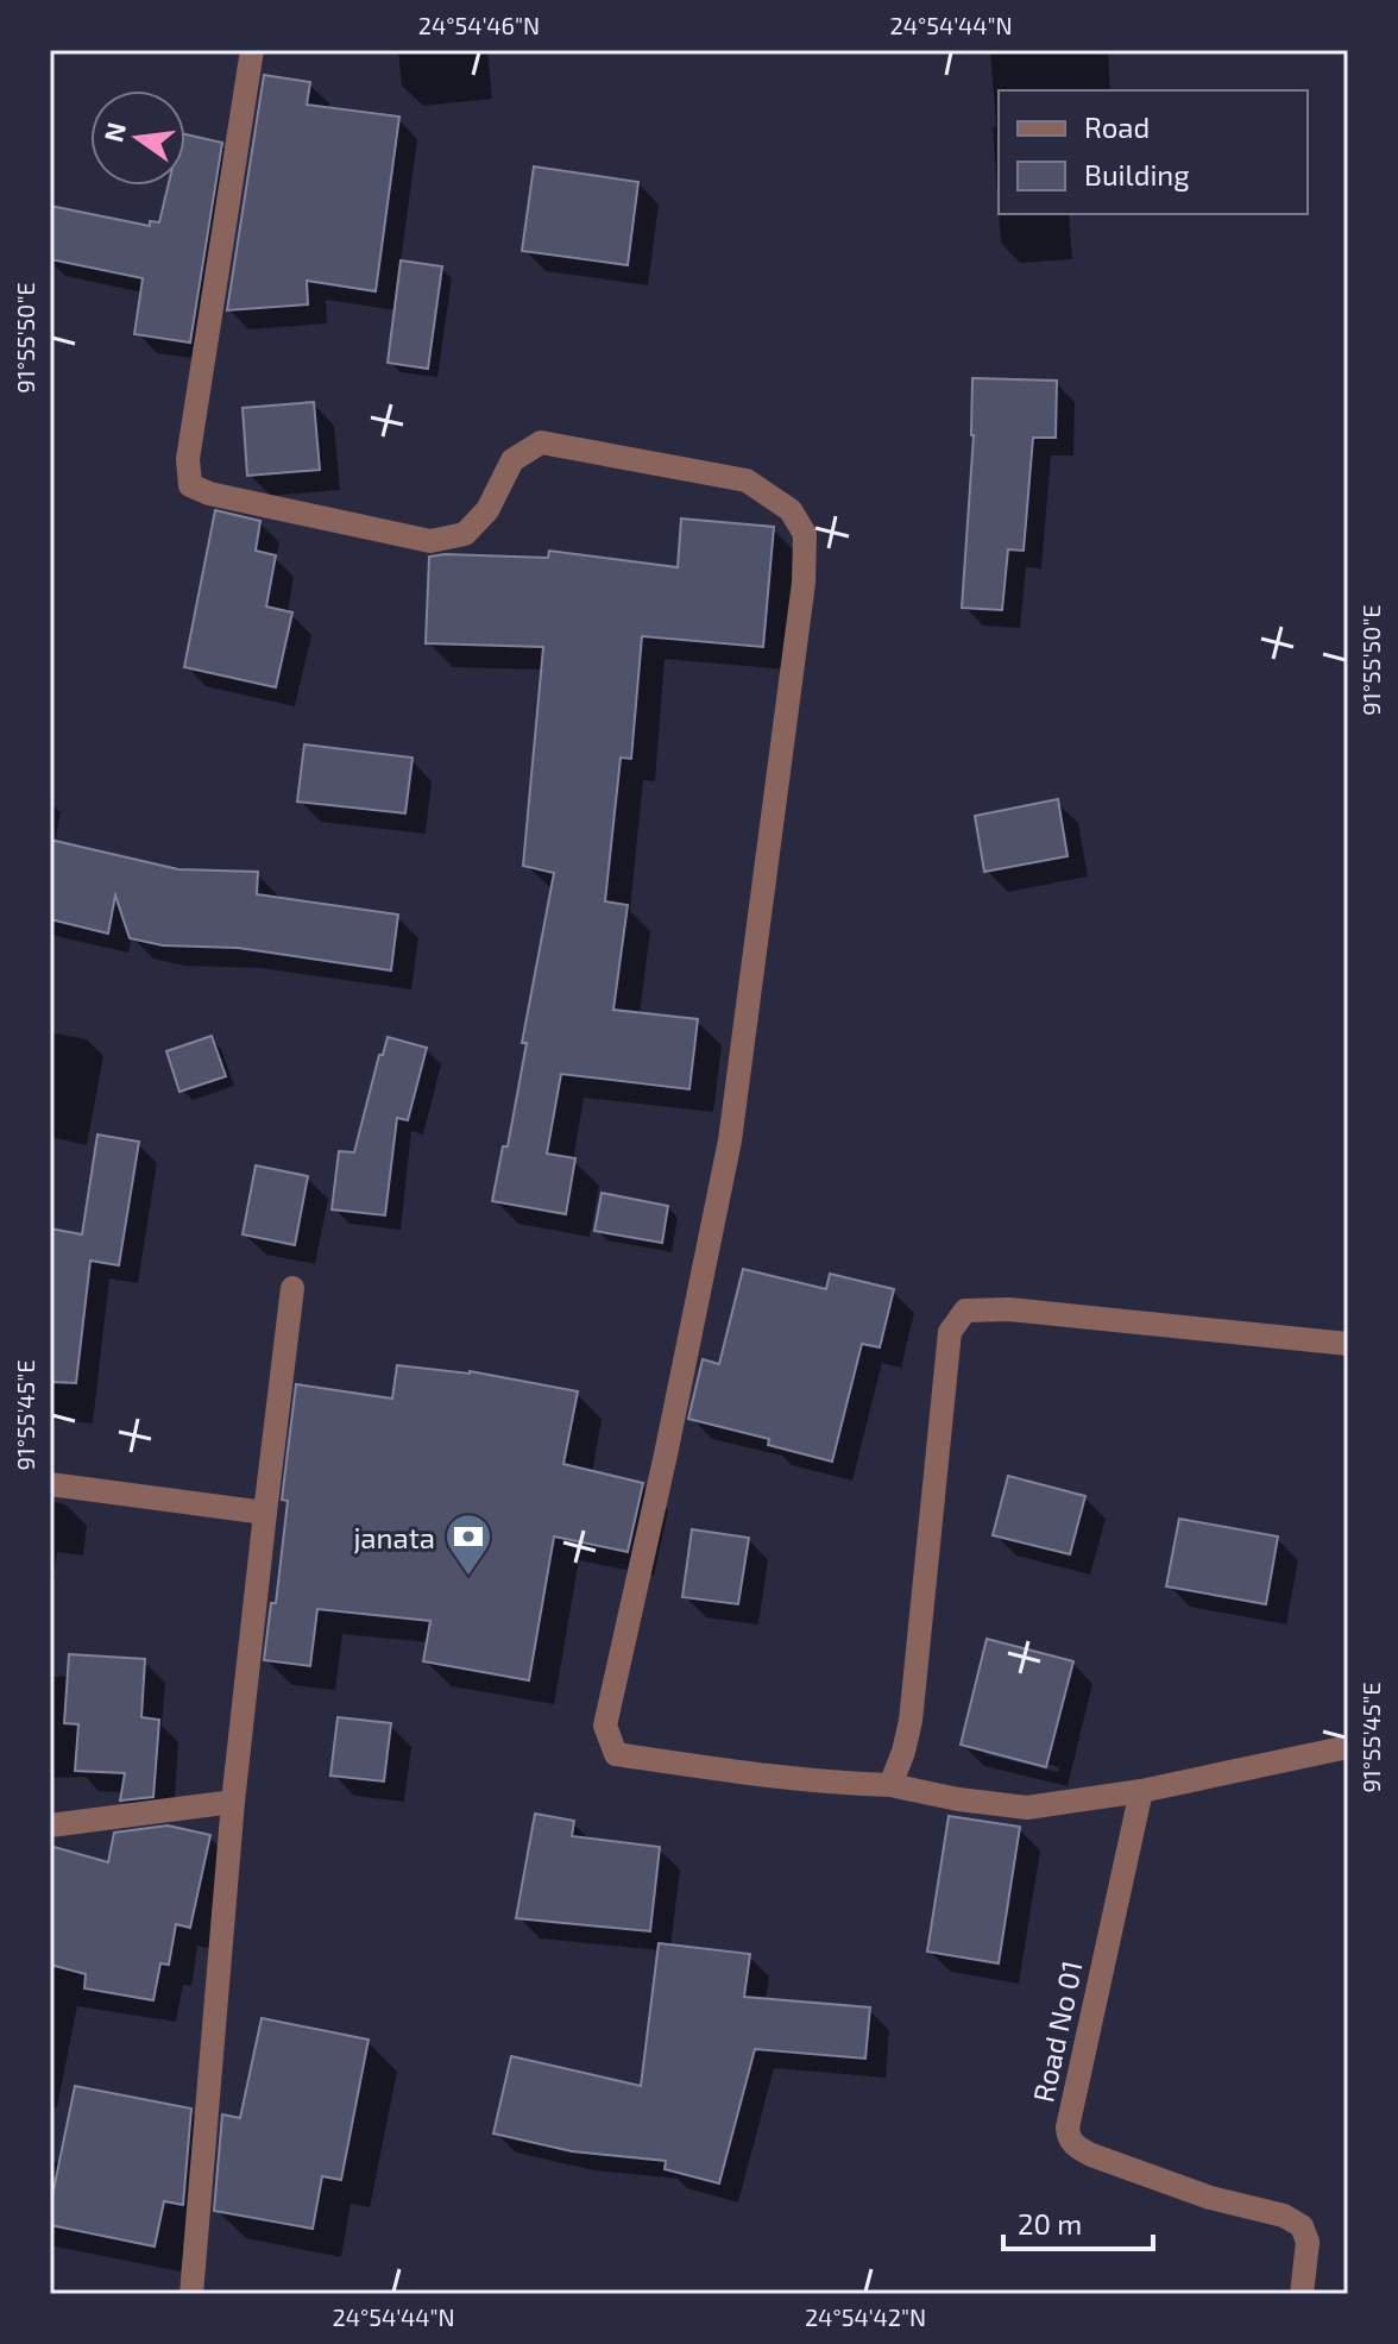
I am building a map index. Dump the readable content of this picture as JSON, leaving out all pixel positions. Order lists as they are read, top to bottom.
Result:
{
  "streets": {
    "street": ["Road No 01"]
  },
  "places": {
    "bank": ["janata"]
  },
  "legend": ["Road", "Building"],
  "scale_bar": "20 m",
  "north": "left",
  "coordinates": [
    "24°54'46\"N",
    "24°54'44\"N",
    "91°55'50\"E",
    "91°55'45\"E",
    "24°54'42\"N"
  ]
}
